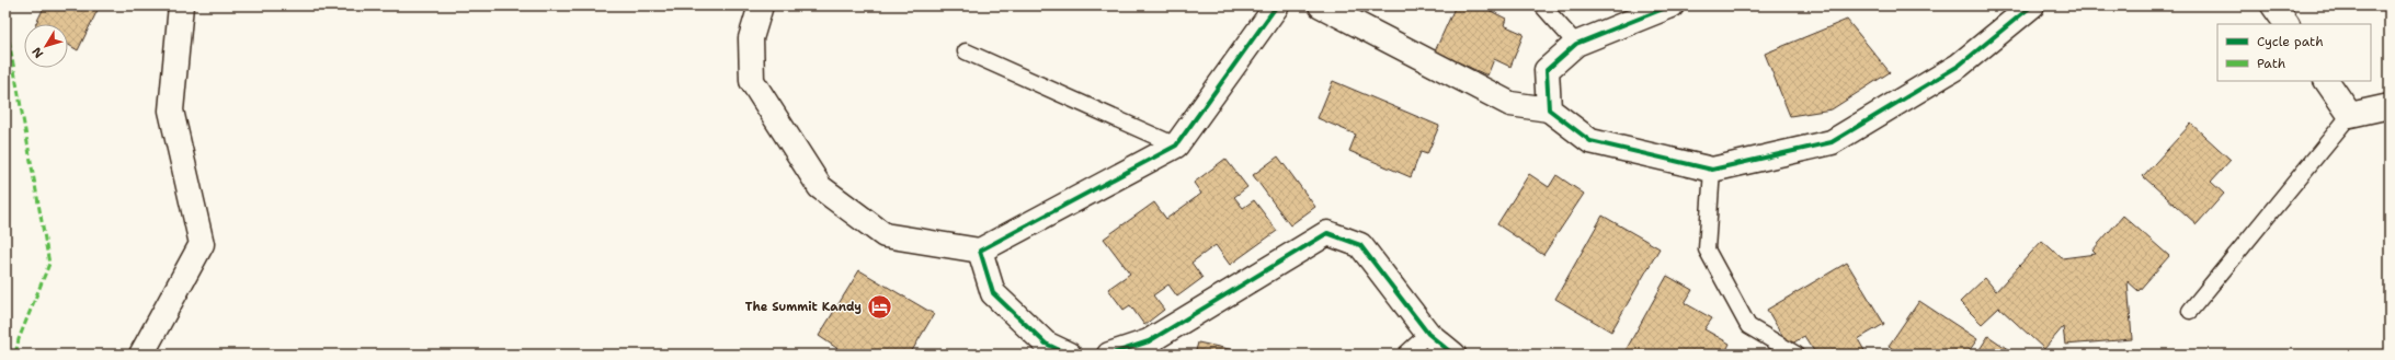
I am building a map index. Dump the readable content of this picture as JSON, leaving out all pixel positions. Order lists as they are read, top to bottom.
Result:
{
  "places": {
    "hotel": ["The Summit Kandy"]
  },
  "legend": ["Cycle path", "Path"],
  "north": "bottom left"
}
